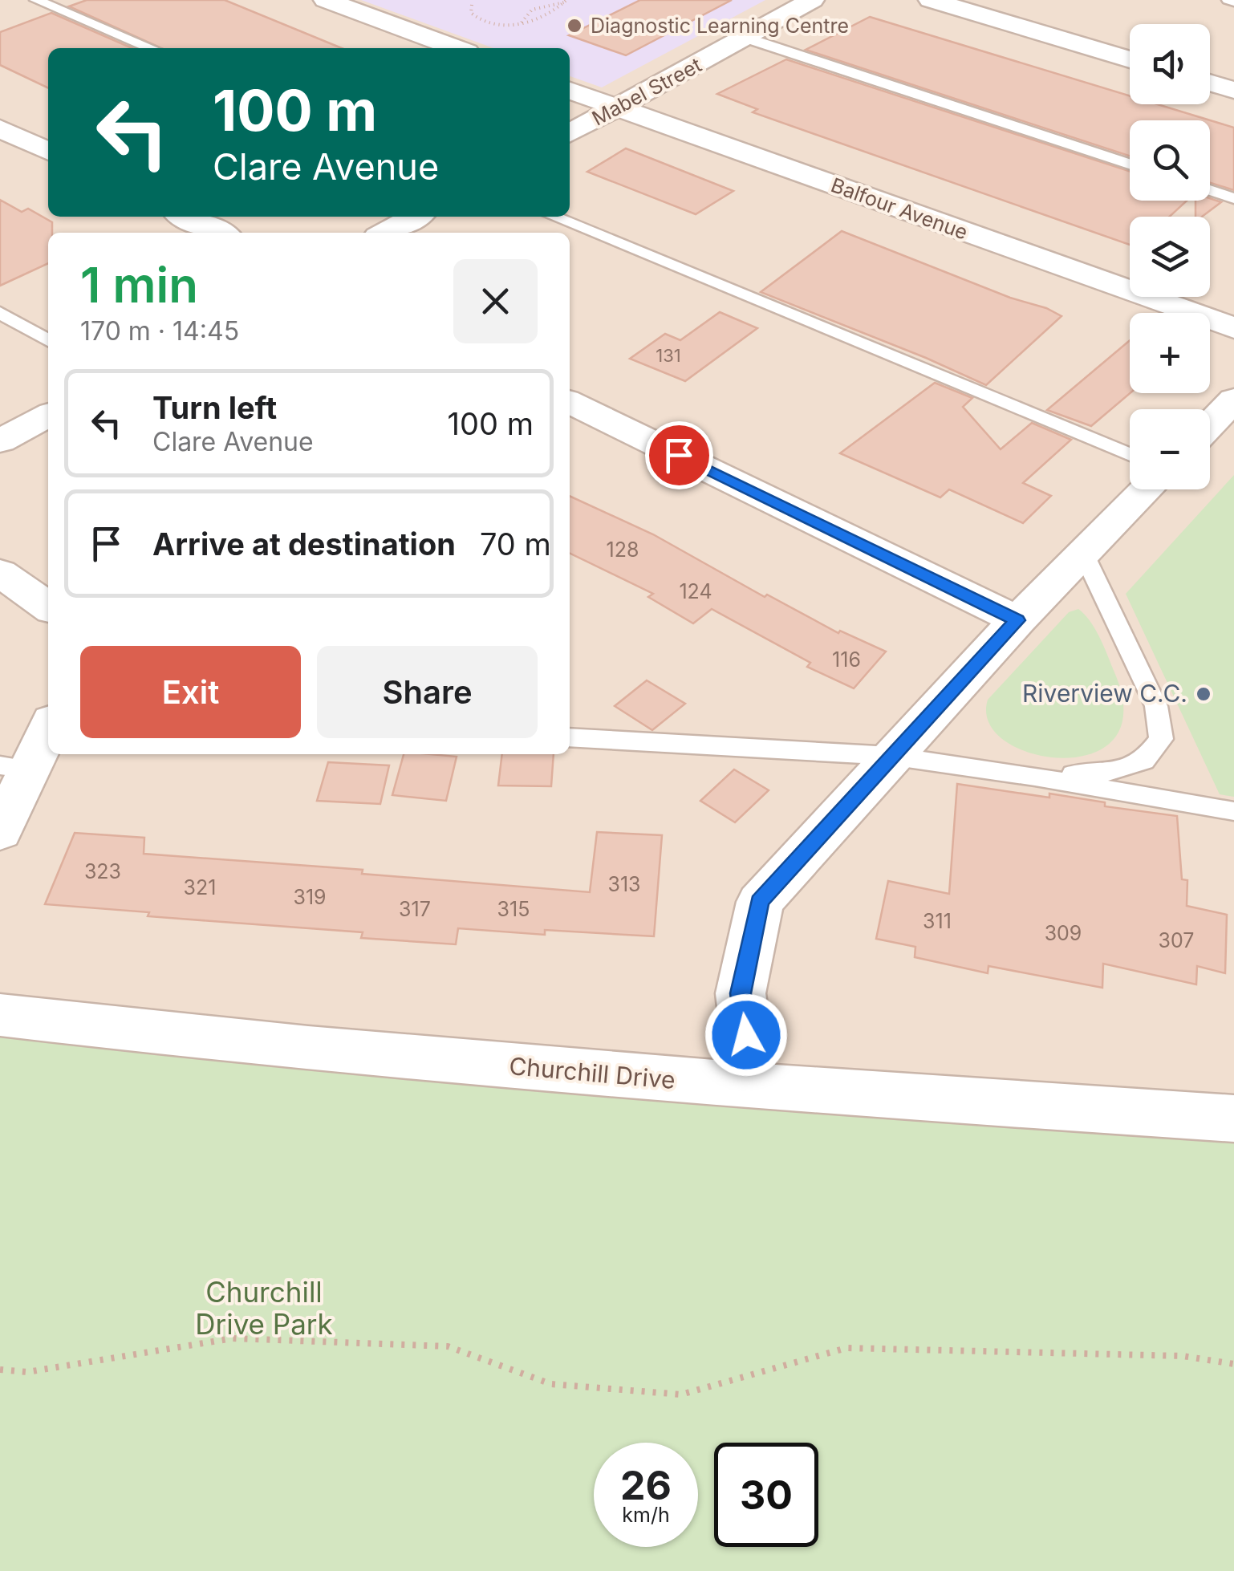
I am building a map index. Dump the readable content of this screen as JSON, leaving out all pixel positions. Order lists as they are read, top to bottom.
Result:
{
  "streets": {
    "street": ["Mabel Street", "Balfour Avenue", "Churchill Drive"]
  },
  "crossings": [
    ["Mabel Street", "Balfour Avenue"]
  ],
  "parks": ["Churchill Drive Park"],
  "places": ["Diagnostic Learning Centre", "Riverview C.C."],
  "house_numbers": [
    "131",
    "128",
    "124",
    "116",
    "323",
    "313",
    "321",
    "319",
    "317",
    "315",
    "311",
    "309",
    "307"
  ],
  "page": {
    "map_buttons": ["+", "−"],
    "turn": ["100 m", "Clare Avenue"],
    "heading": ["1 min", "170 m · 14:45"],
    "list": [
      {
        "name": "Turn left",
        "note": "Clare Avenue",
        "value": "100 m"
      },
      {
        "name": "Arrive at destination",
        "value": "70 m"
      }
    ],
    "buttons": ["Exit", "Share"],
    "speed": "26 km/h",
    "limit": "30"
  }
}
